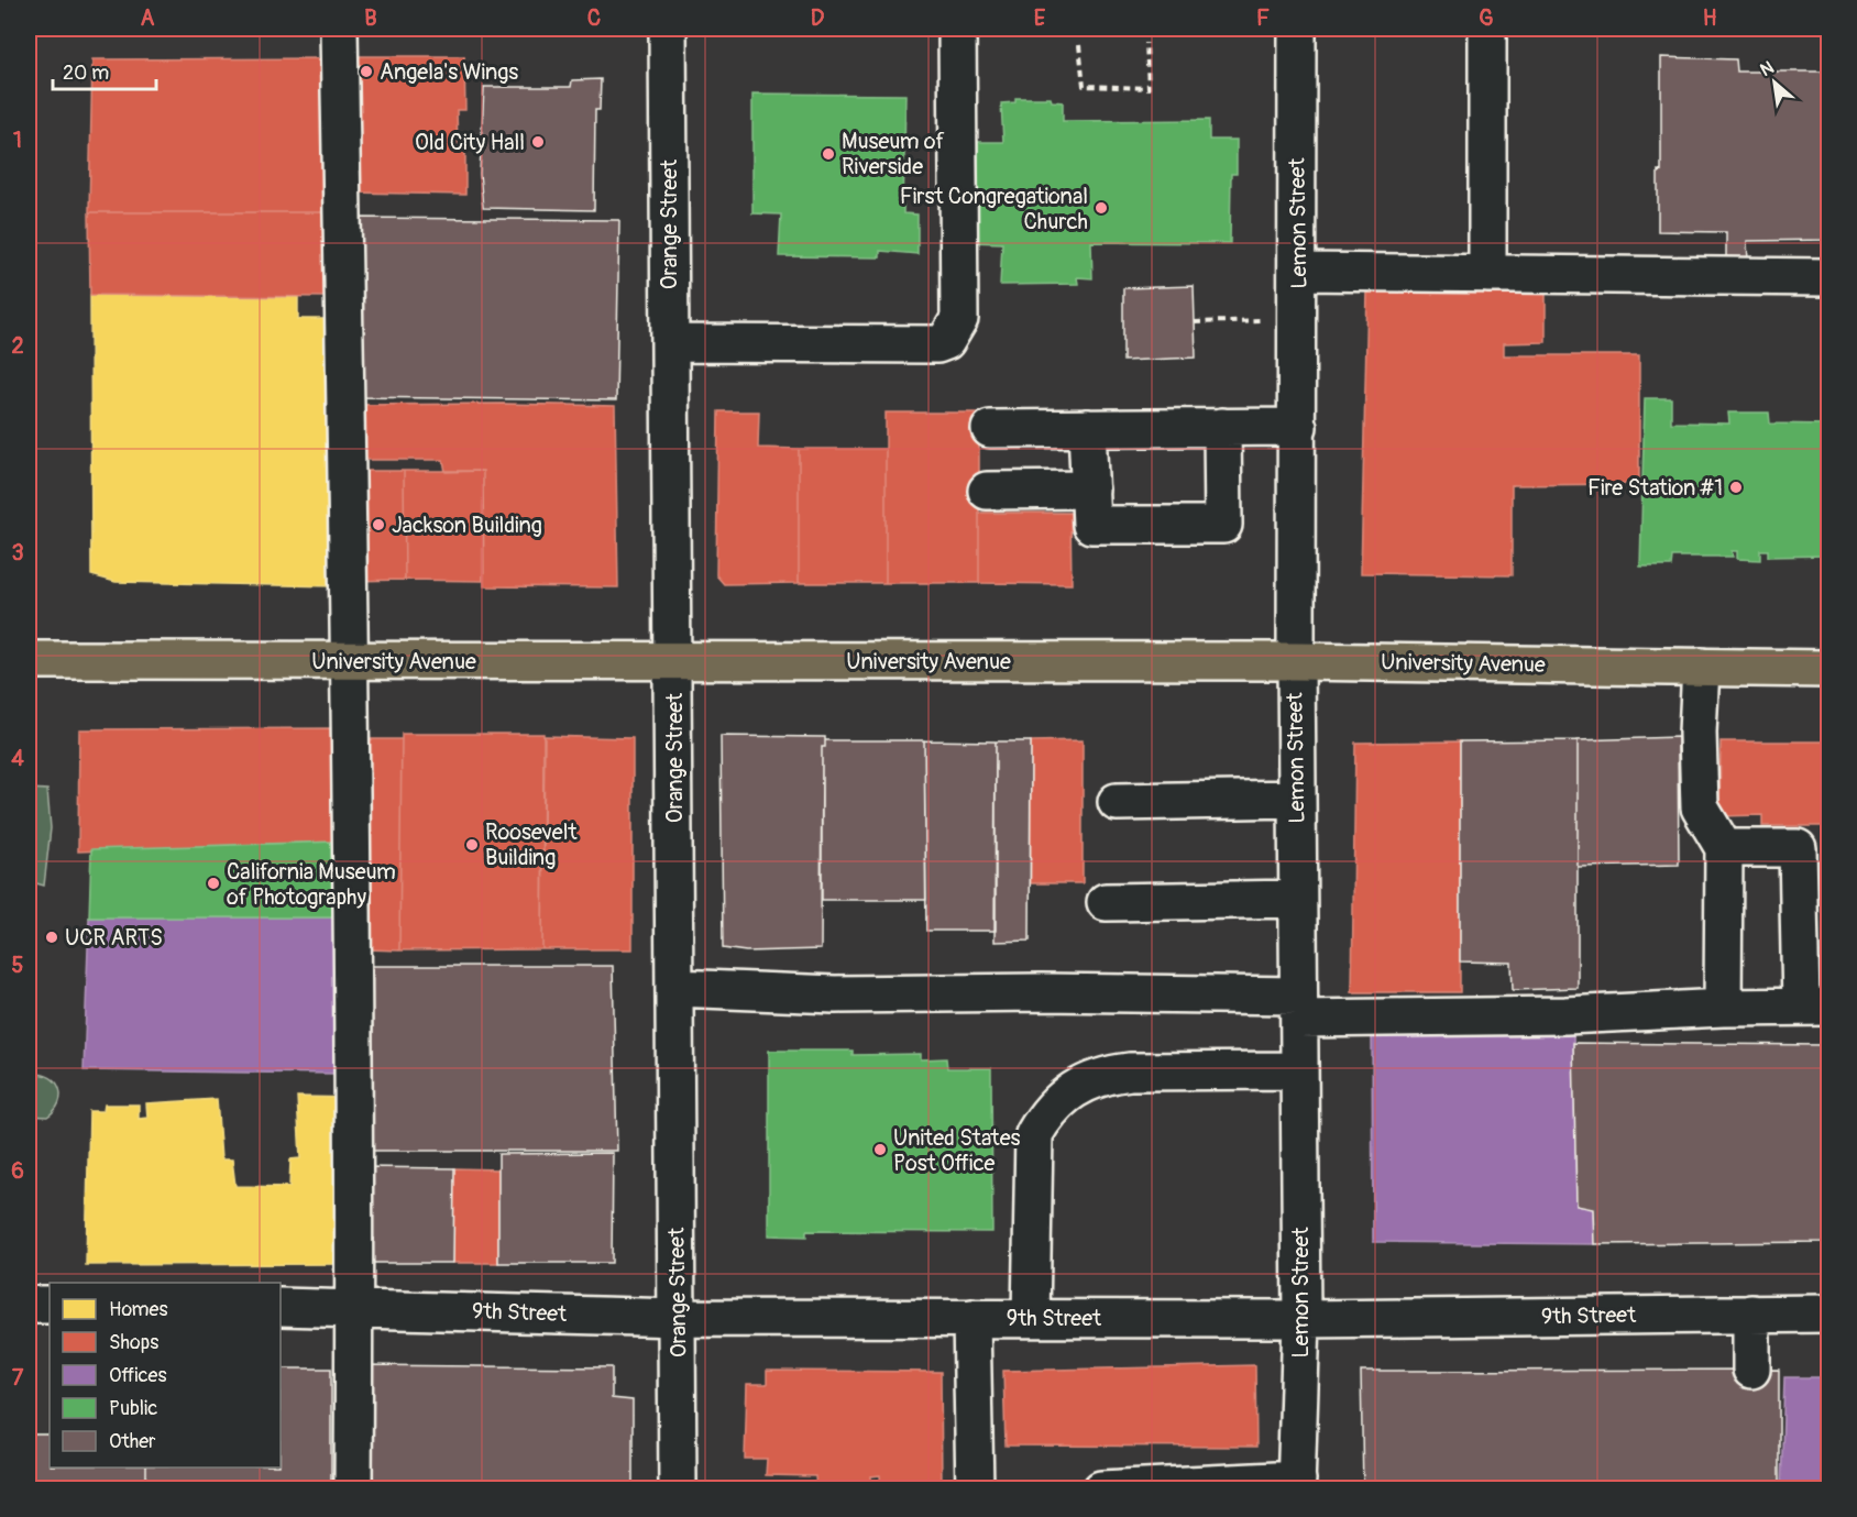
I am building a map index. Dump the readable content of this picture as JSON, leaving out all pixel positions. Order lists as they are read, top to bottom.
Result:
{
  "streets": {
    "main road": ["University Avenue"],
    "street": ["Lemon Street", "Orange Street", "9th Street"]
  },
  "crossings": [
    ["Lemon Street", "University Avenue"],
    ["Lemon Street", "9th Street"],
    ["Orange Street", "University Avenue"],
    ["Orange Street", "9th Street"]
  ],
  "places": [
    "Angela's Wings",
    "Old City Hall",
    "Museum of Riverside",
    "First Congregational Church",
    "Fire Station #1",
    "Jackson Building",
    "Roosevelt Building",
    "California Museum of Photography",
    "UCR ARTS",
    "United States Post Office"
  ],
  "legend": [
    "Homes",
    "Shops",
    "Offices",
    "Public",
    "Other"
  ],
  "scale_bar": "20 m",
  "north": "top left",
  "grid": {
    "columns": [
      "A",
      "B",
      "C",
      "D",
      "E",
      "F",
      "G",
      "H"
    ],
    "rows": [
      "1",
      "2",
      "3",
      "4",
      "5",
      "6",
      "7"
    ]
  }
}
